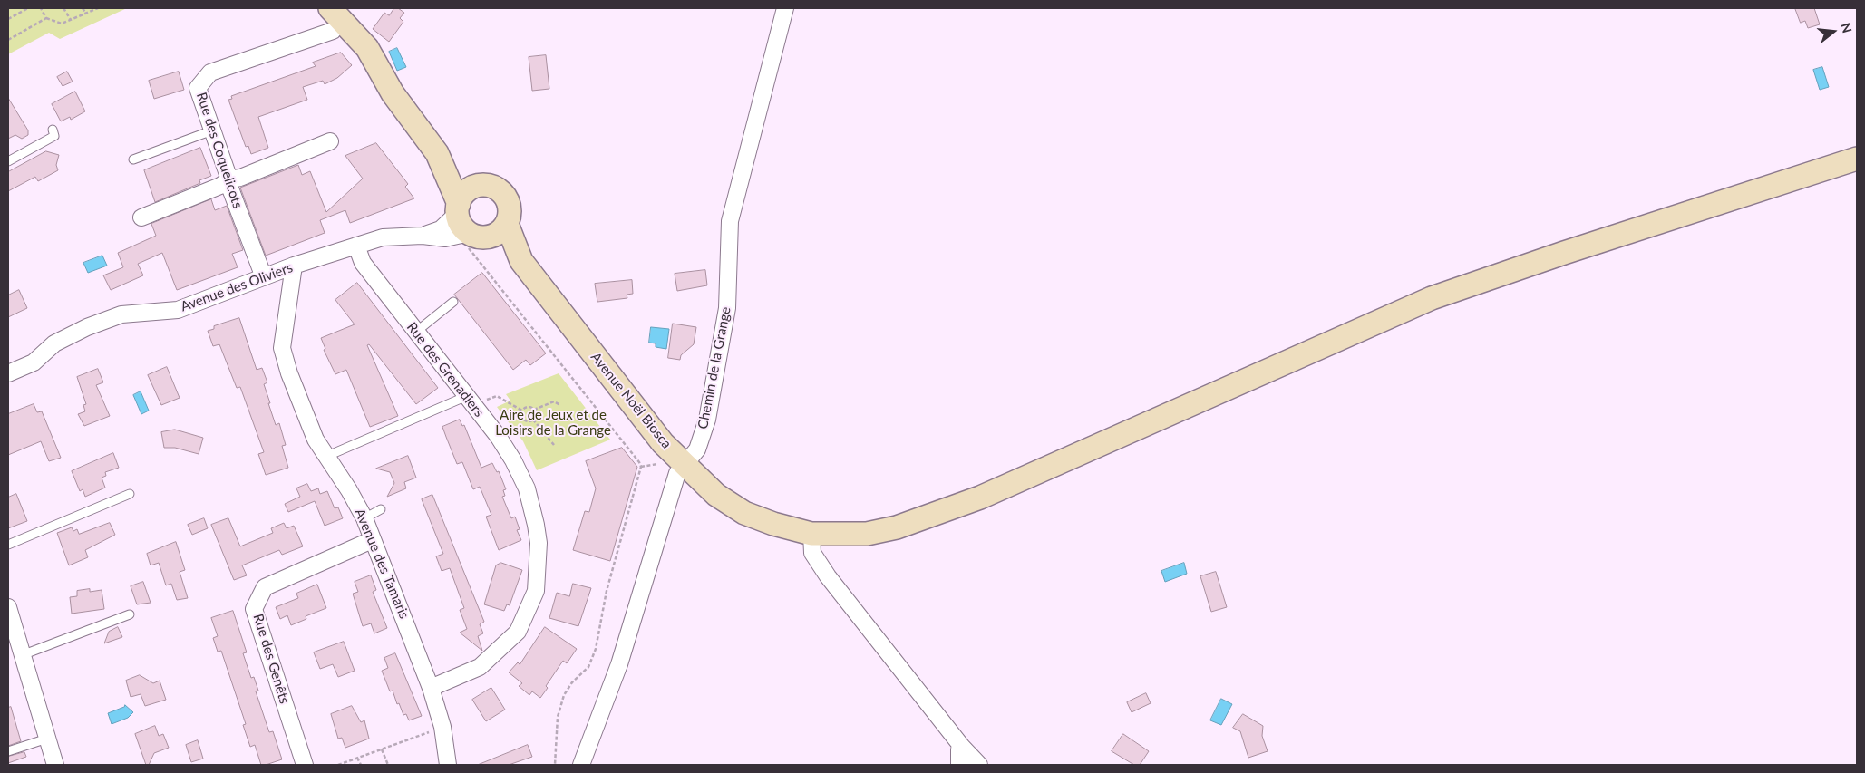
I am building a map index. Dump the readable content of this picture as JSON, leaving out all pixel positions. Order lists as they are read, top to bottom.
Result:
{
  "streets": {
    "main road": ["Avenue Noël Biosca"],
    "street": [
      "Rue des Coquelicots",
      "Avenue des Oliviers",
      "Chemin de la Grange",
      "Rue des Grenadiers",
      "Avenue des Tamaris",
      "Rue des Genêts"
    ]
  },
  "crossings": [
    ["Rue des Coquelicots", "Avenue des Oliviers"],
    ["Avenue des Oliviers", "Rue des Grenadiers"],
    ["Avenue des Oliviers", "Avenue des Tamaris"],
    ["Chemin de la Grange", "Avenue Noël Biosca"],
    ["Rue des Grenadiers", "Avenue des Tamaris"],
    ["Avenue des Tamaris", "Rue des Genêts"]
  ],
  "parks": ["Aire de Jeux et de Loisirs de la Grange"],
  "north": "right"
}
